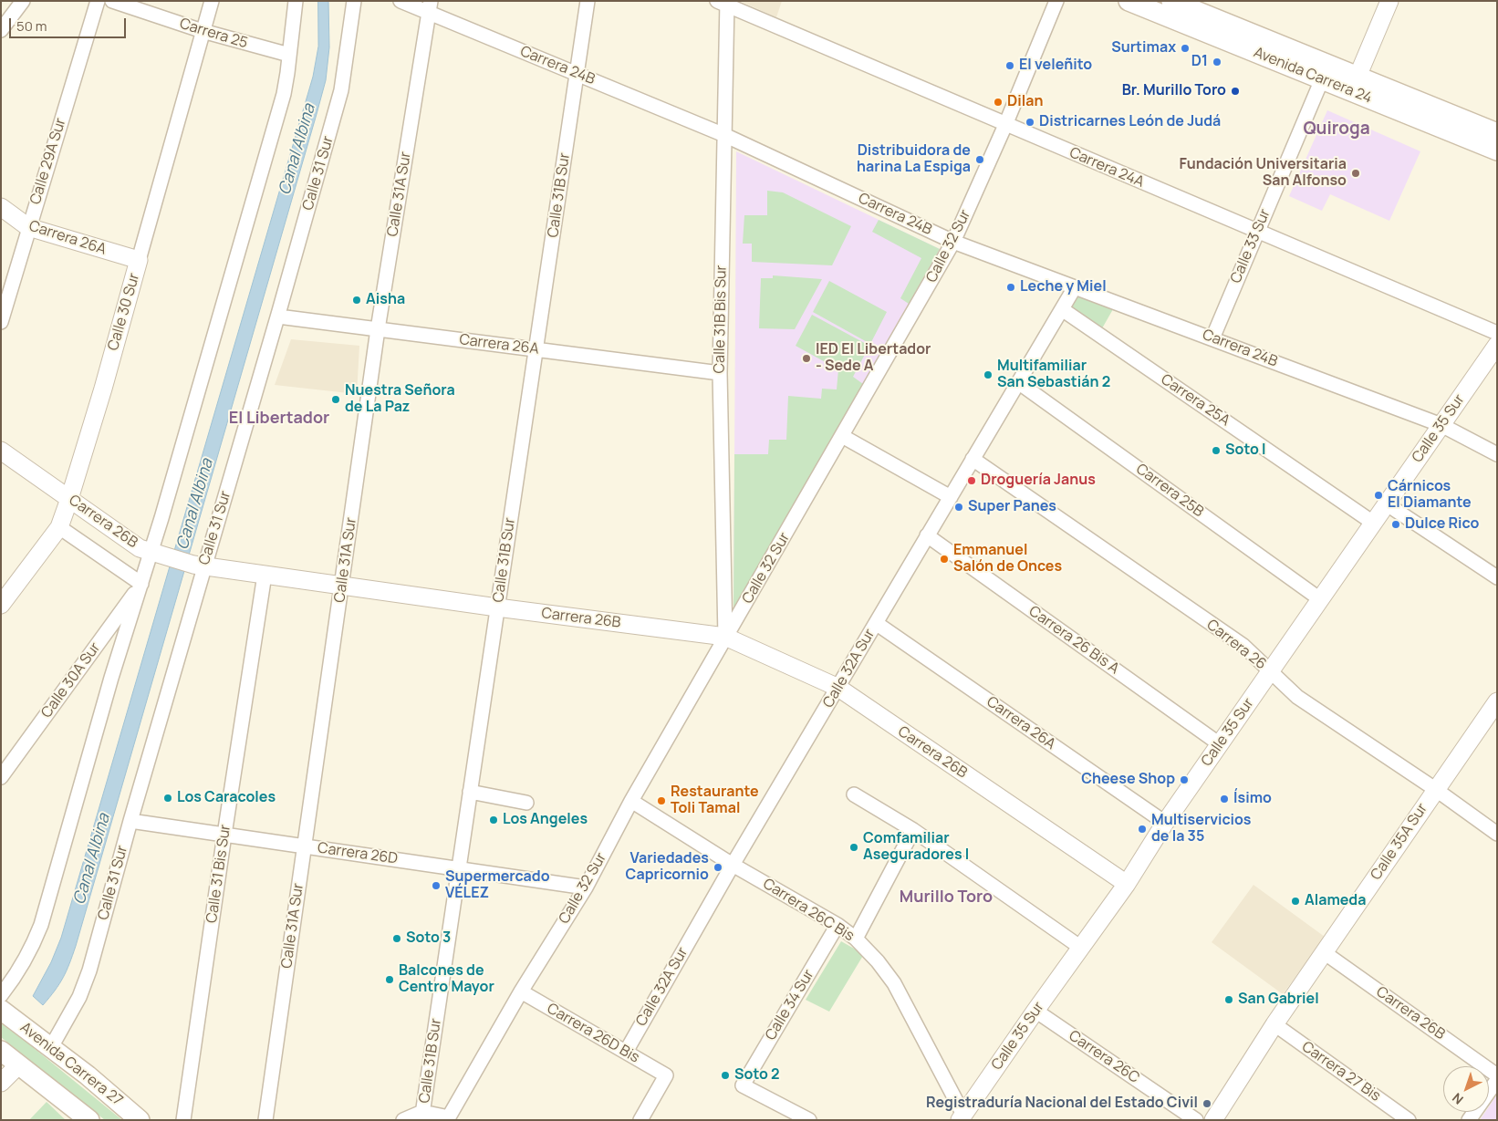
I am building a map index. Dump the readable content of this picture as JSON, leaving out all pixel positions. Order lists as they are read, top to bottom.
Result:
{
  "streets": {
    "main road": ["Avenida Carrera 24", "Avenida Carrera 27"],
    "street": [
      "Carrera 25",
      "Carrera 24B",
      "Calle 29A Sur",
      "Carrera 24A",
      "Calle 31 Sur",
      "Calle 31A Sur",
      "Calle 31B Sur",
      "Carrera 26A",
      "Calle 32 Sur",
      "Calle 33 Sur",
      "Calle 30 Sur",
      "Calle 31B Bis Sur",
      "Carrera 25A",
      "Calle 35 Sur",
      "Carrera 25B",
      "Carrera 26B",
      "Carrera 26 Bis A",
      "Carrera 26",
      "Calle 32A Sur",
      "Calle 30A Sur",
      "Calle 35A Sur",
      "Carrera 26D",
      "Calle 31 Bis Sur",
      "Carrera 26C Bis",
      "Calle 34 Sur",
      "Carrera 26D Bis",
      "Carrera 26C",
      "Carrera 27 Bis"
    ]
  },
  "crossings": [
    ["Carrera 25", "Calle 30 Sur"],
    ["Carrera 24B", "Calle 31A Sur"],
    ["Carrera 24B", "Calle 31B Sur"],
    ["Carrera 24B", "Calle 32 Sur"],
    ["Carrera 24B", "Calle 33 Sur"],
    ["Carrera 24B", "Calle 31B Bis Sur"],
    ["Carrera 24B", "Calle 35 Sur"],
    ["Carrera 24B", "Calle 32A Sur"],
    ["Avenida Carrera 24", "Calle 33 Sur"],
    ["Calle 29A Sur", "Carrera 26A"],
    ["Carrera 24A", "Calle 32 Sur"],
    ["Carrera 24A", "Calle 33 Sur"],
    ["Carrera 24A", "Calle 31B Bis Sur"],
    ["Calle 31 Sur", "Carrera 26A"],
    ["Calle 31 Sur", "Carrera 26B"],
    ["Calle 31 Sur", "Carrera 26D"],
    ["Calle 31 Sur", "Avenida Carrera 27"],
    ["Calle 31A Sur", "Carrera 26A"],
    ["Calle 31A Sur", "Carrera 26B"],
    ["Calle 31A Sur", "Carrera 26D"],
    ["Calle 31B Sur", "Carrera 26A"],
    ["Calle 31B Sur", "Carrera 26B"],
    ["Calle 31B Sur", "Carrera 26D"],
    ["Carrera 26A", "Calle 30 Sur"],
    ["Carrera 26A", "Calle 31B Bis Sur"],
    ["Carrera 26A", "Calle 35 Sur"],
    ["Carrera 26A", "Calle 32A Sur"],
    ["Calle 32 Sur", "Calle 31B Bis Sur"],
    ["Calle 32 Sur", "Carrera 26B"],
    ["Calle 32 Sur", "Carrera 26D"],
    ["Calle 32 Sur", "Carrera 26C Bis"],
    ["Calle 32 Sur", "Carrera 26D Bis"],
    ["Calle 30 Sur", "Carrera 26B"],
    ["Calle 31B Bis Sur", "Carrera 26B"],
    ["Carrera 25A", "Calle 35 Sur"],
    ["Carrera 25A", "Calle 32A Sur"],
    ["Calle 35 Sur", "Carrera 25B"],
    ["Calle 35 Sur", "Carrera 26B"],
    ["Calle 35 Sur", "Carrera 26 Bis A"],
    ["Calle 35 Sur", "Carrera 26"],
    ["Calle 35 Sur", "Carrera 26C Bis"],
    ["Calle 35 Sur", "Carrera 26C"],
    ["Carrera 25B", "Calle 32A Sur"],
    ["Carrera 26B", "Calle 32A Sur"],
    ["Carrera 26B", "Calle 35A Sur"],
    ["Carrera 26B", "Calle 31 Bis Sur"],
    ["Carrera 26 Bis A", "Calle 32A Sur"],
    ["Carrera 26", "Calle 32A Sur"],
    ["Carrera 26", "Calle 35A Sur"],
    ["Calle 32A Sur", "Carrera 26C Bis"],
    ["Calle 32A Sur", "Carrera 26D Bis"],
    ["Calle 35A Sur", "Carrera 27 Bis"],
    ["Carrera 26D", "Calle 31 Bis Sur"],
    ["Carrera 26C Bis", "Calle 34 Sur"]
  ],
  "districts": ["Quiroga", "El Libertador", "Murillo Toro"],
  "water": ["Canal Albina"],
  "places": [
    "Surtimax",
    "D1",
    "El veleñito",
    "Br. Murillo Toro",
    "Dilan",
    "Districarnes León de Judá",
    "Distribuidora de harina La Espiga",
    "Fundación Universitaria San Alfonso",
    "Leche y Miel",
    "Aisha",
    "IED El Libertador - Sede A",
    "Multifamiliar San Sebastián 2",
    "Nuestra Señora de La Paz",
    "Soto I",
    "Droguería Janus",
    "Cárnicos El Diamante",
    "Super Panes",
    "Dulce Rico",
    "Emmanuel Salón de Onces",
    "Cheese Shop",
    "Los Caracoles",
    "Ísimo",
    "Restaurante Toli Tamal",
    "Los Angeles",
    "Multiservicios de la 35",
    "Comfamiliar Aseguradores I",
    "Variedades Capricornio",
    "Supermercado VÉLEZ",
    "Alameda",
    "Soto 3",
    "Balcones de Centro Mayor",
    "San Gabriel",
    "Soto 2",
    "Registraduría Nacional del Estado Civil"
  ],
  "scale_bar": "50 m",
  "north": "bottom left"
}
